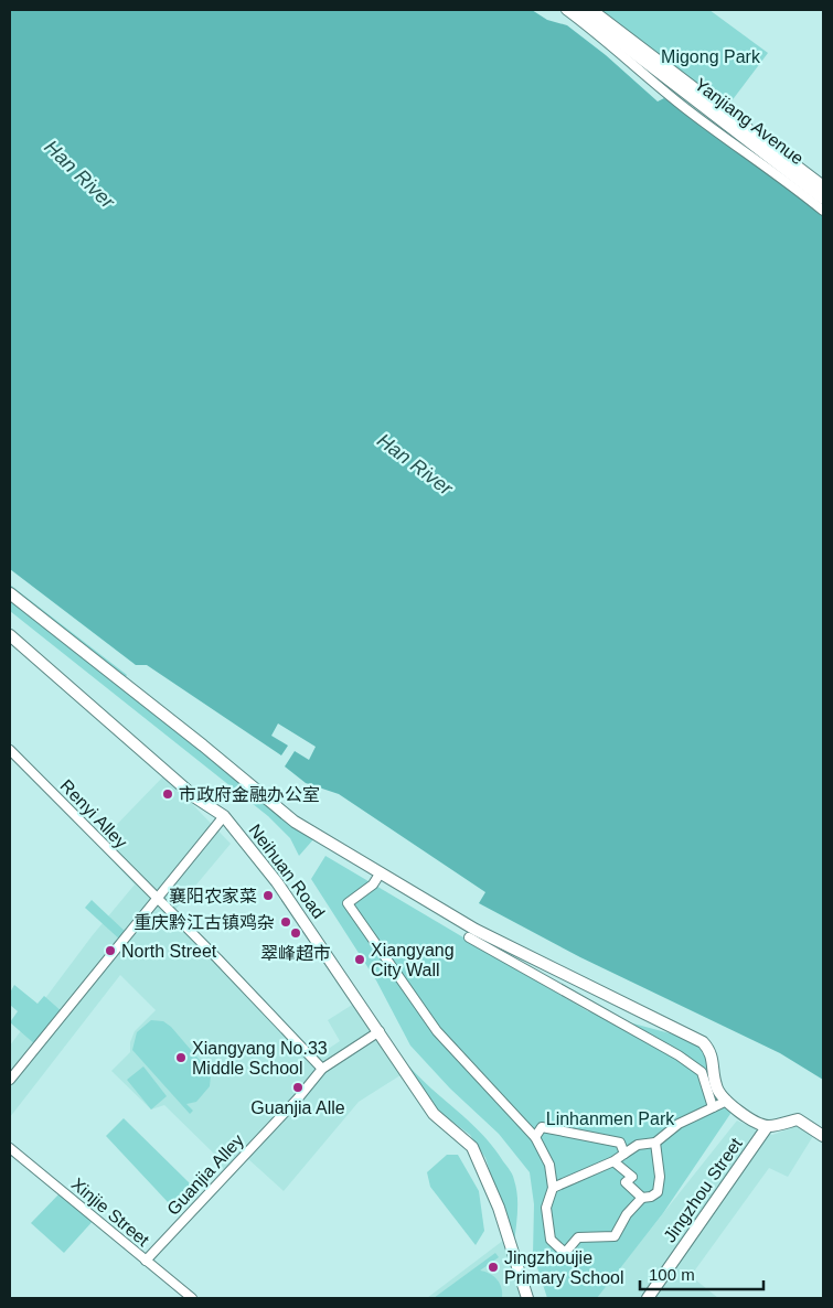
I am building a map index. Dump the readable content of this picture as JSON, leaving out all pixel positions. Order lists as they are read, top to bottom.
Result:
{
  "streets": {
    "street": [
      "Yanjiang Avenue",
      "Renyi Alley",
      "Neihuan Road",
      "Guanjia Alley",
      "Jingzhou Street",
      "Xinjie Street"
    ]
  },
  "crossings": [
    ["Renyi Alley", "Guanjia Alley"],
    ["Guanjia Alley", "Xinjie Street"]
  ],
  "water": ["Han River"],
  "parks": ["Migong Park", "Linhanmen Park"],
  "places": [
    "市政府金融办公室",
    "襄阳农家菜",
    "重庆黔江古镇鸡杂",
    "翠峰超市",
    "North Street",
    "Xiangyang City Wall",
    "Xiangyang No.33 Middle School",
    "Guanjia Alle",
    "Jingzhoujie Primary School"
  ],
  "scale_bar": "100 m"
}
